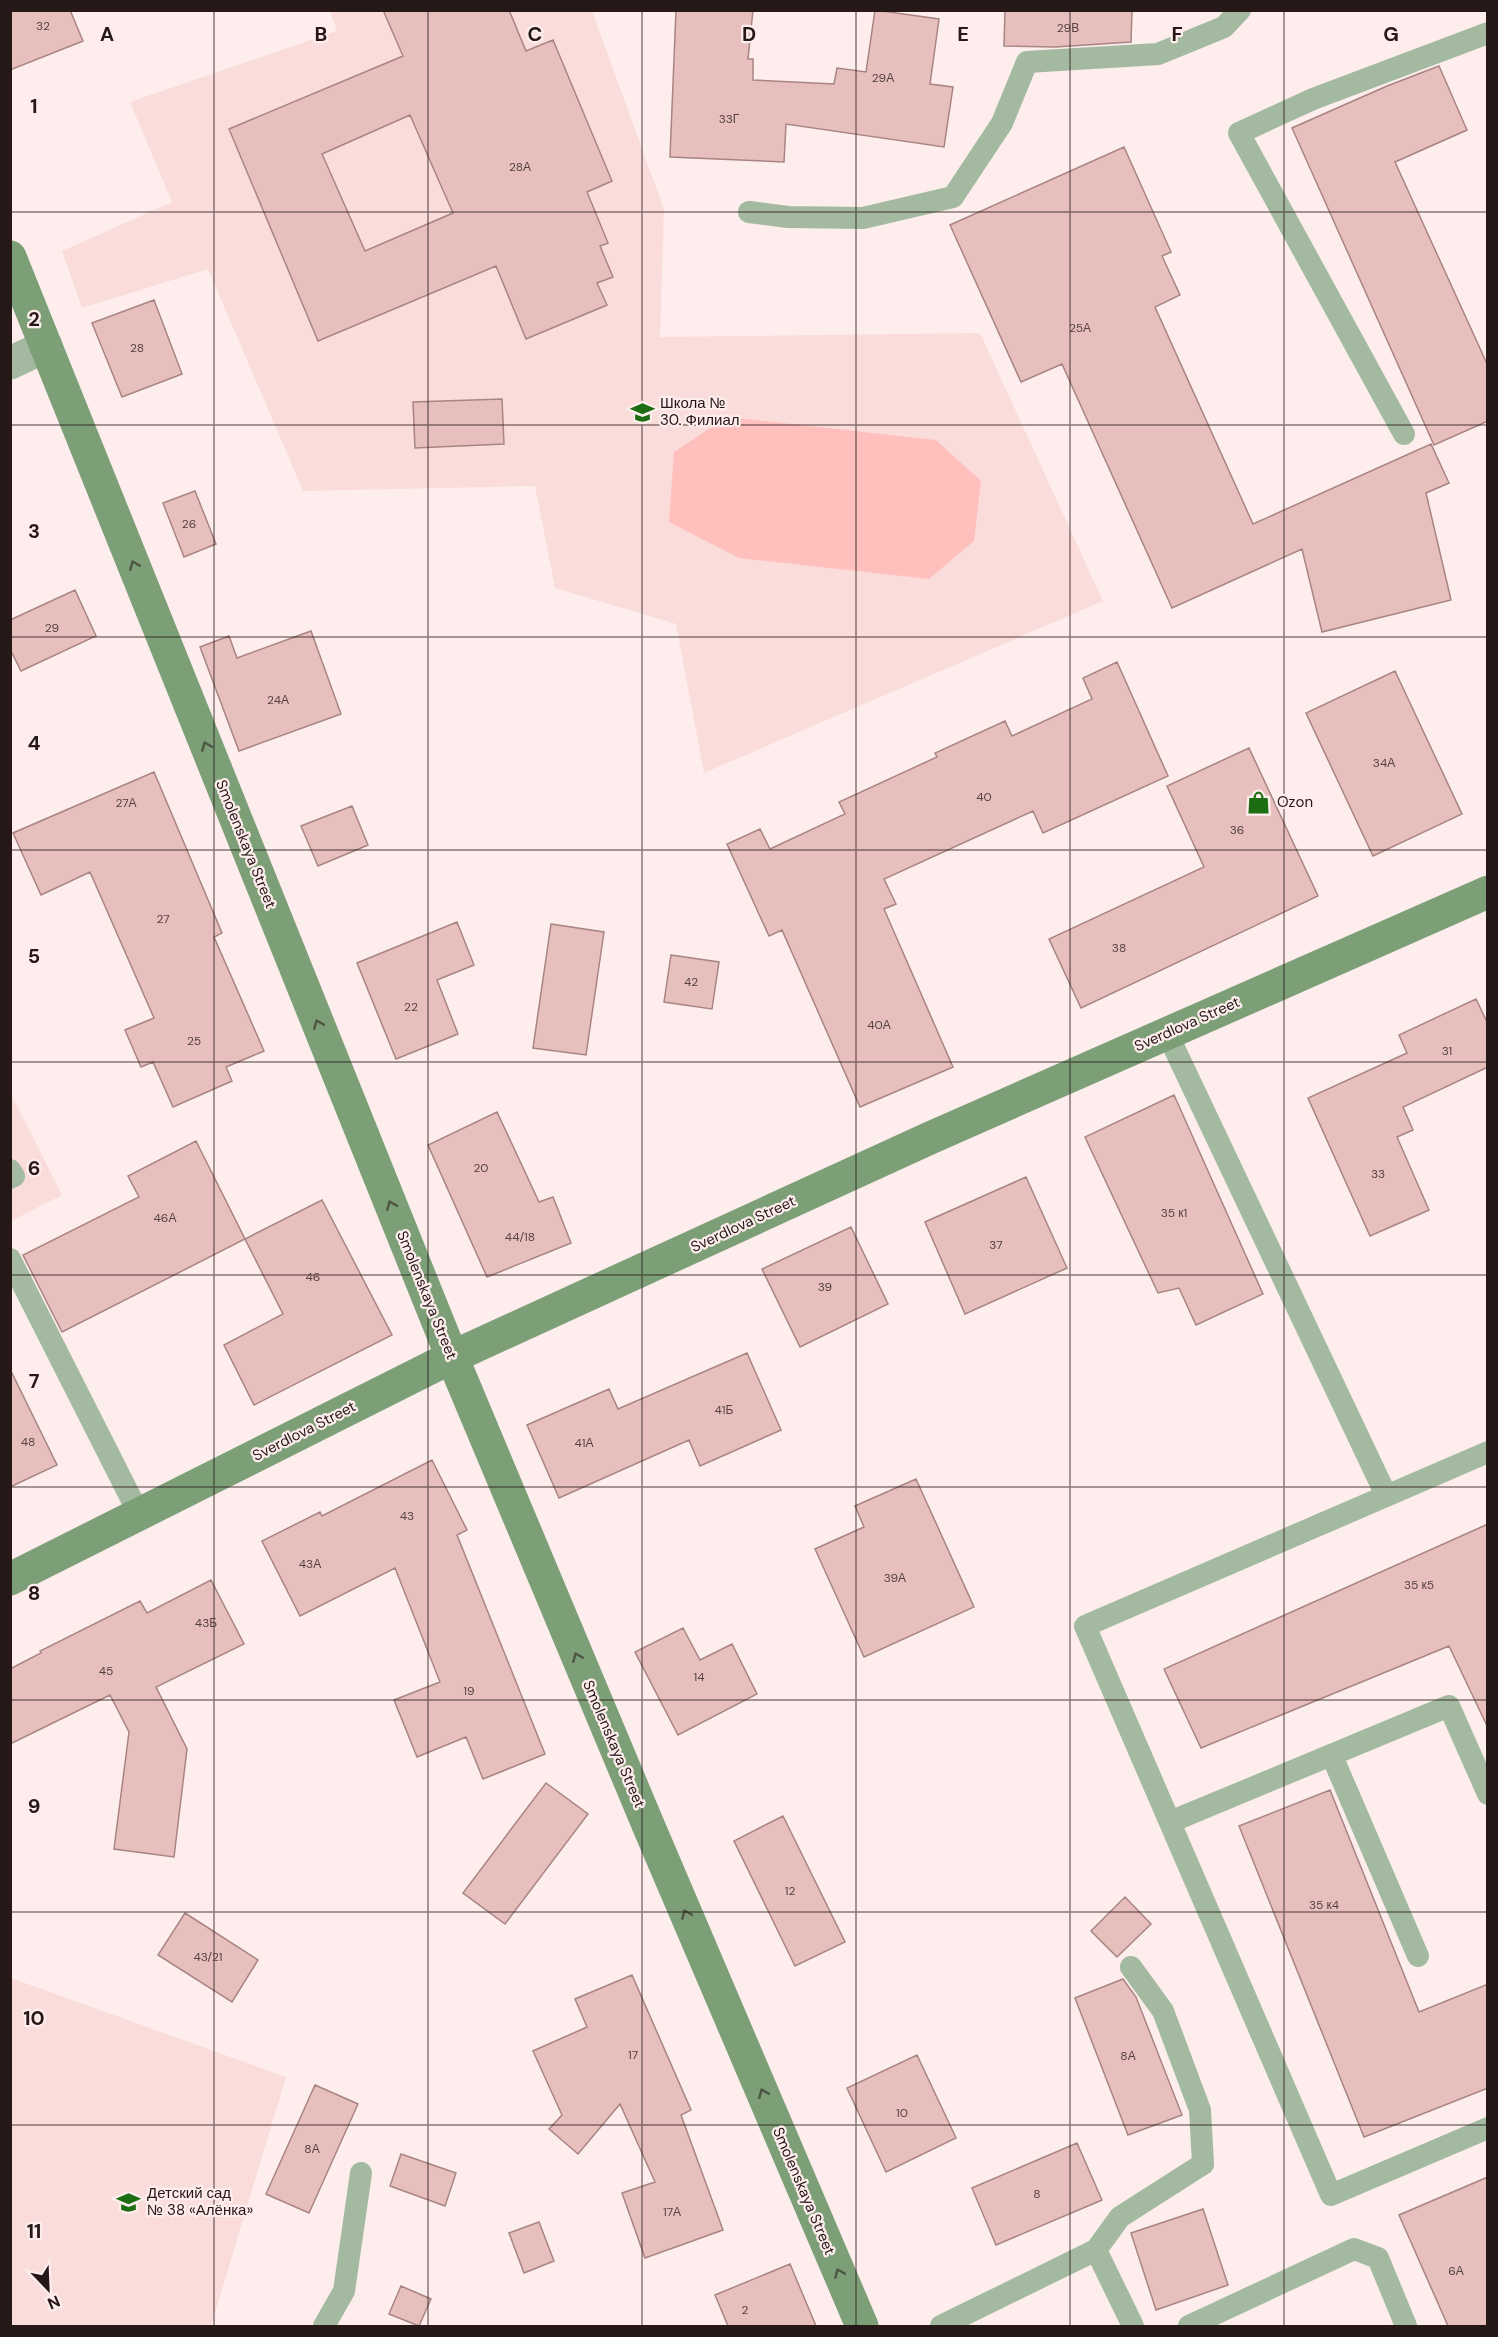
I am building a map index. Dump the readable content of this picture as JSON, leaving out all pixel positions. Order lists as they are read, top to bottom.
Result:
{
  "streets": {
    "street": ["Smolenskaya Street", "Sverdlova Street"]
  },
  "crossings": [
    ["Smolenskaya Street", "Sverdlova Street"]
  ],
  "one_way": ["Smolenskaya Street"],
  "places": {
    "school or university": ["Школа № 30. Филиал", "Детский сад № 38 «Алёнка»"],
    "shop": ["Ozon"]
  },
  "house_numbers": [
    "32",
    "29В",
    "29А",
    "33Г",
    "28А",
    "25А",
    "28",
    "26",
    "29",
    "24А",
    "34А",
    "40",
    "27А",
    "36",
    "27",
    "38",
    "42",
    "22",
    "40А",
    "25",
    "31",
    "20",
    "33",
    "35 к1",
    "46А",
    "44/18",
    "37",
    "46",
    "39",
    "41Б",
    "48",
    "41А",
    "43",
    "43А",
    "39А",
    "35 к5",
    "43Б",
    "45",
    "14",
    "19",
    "12",
    "35 к4",
    "43/21",
    "17",
    "8А",
    "10",
    "8А",
    "8",
    "17А",
    "6А",
    "2"
  ],
  "north": "bottom right",
  "grid": {
    "columns": [
      "A",
      "B",
      "C",
      "D",
      "E",
      "F",
      "G"
    ],
    "rows": [
      "1",
      "2",
      "3",
      "4",
      "5",
      "6",
      "7",
      "8",
      "9",
      "10",
      "11"
    ]
  }
}
